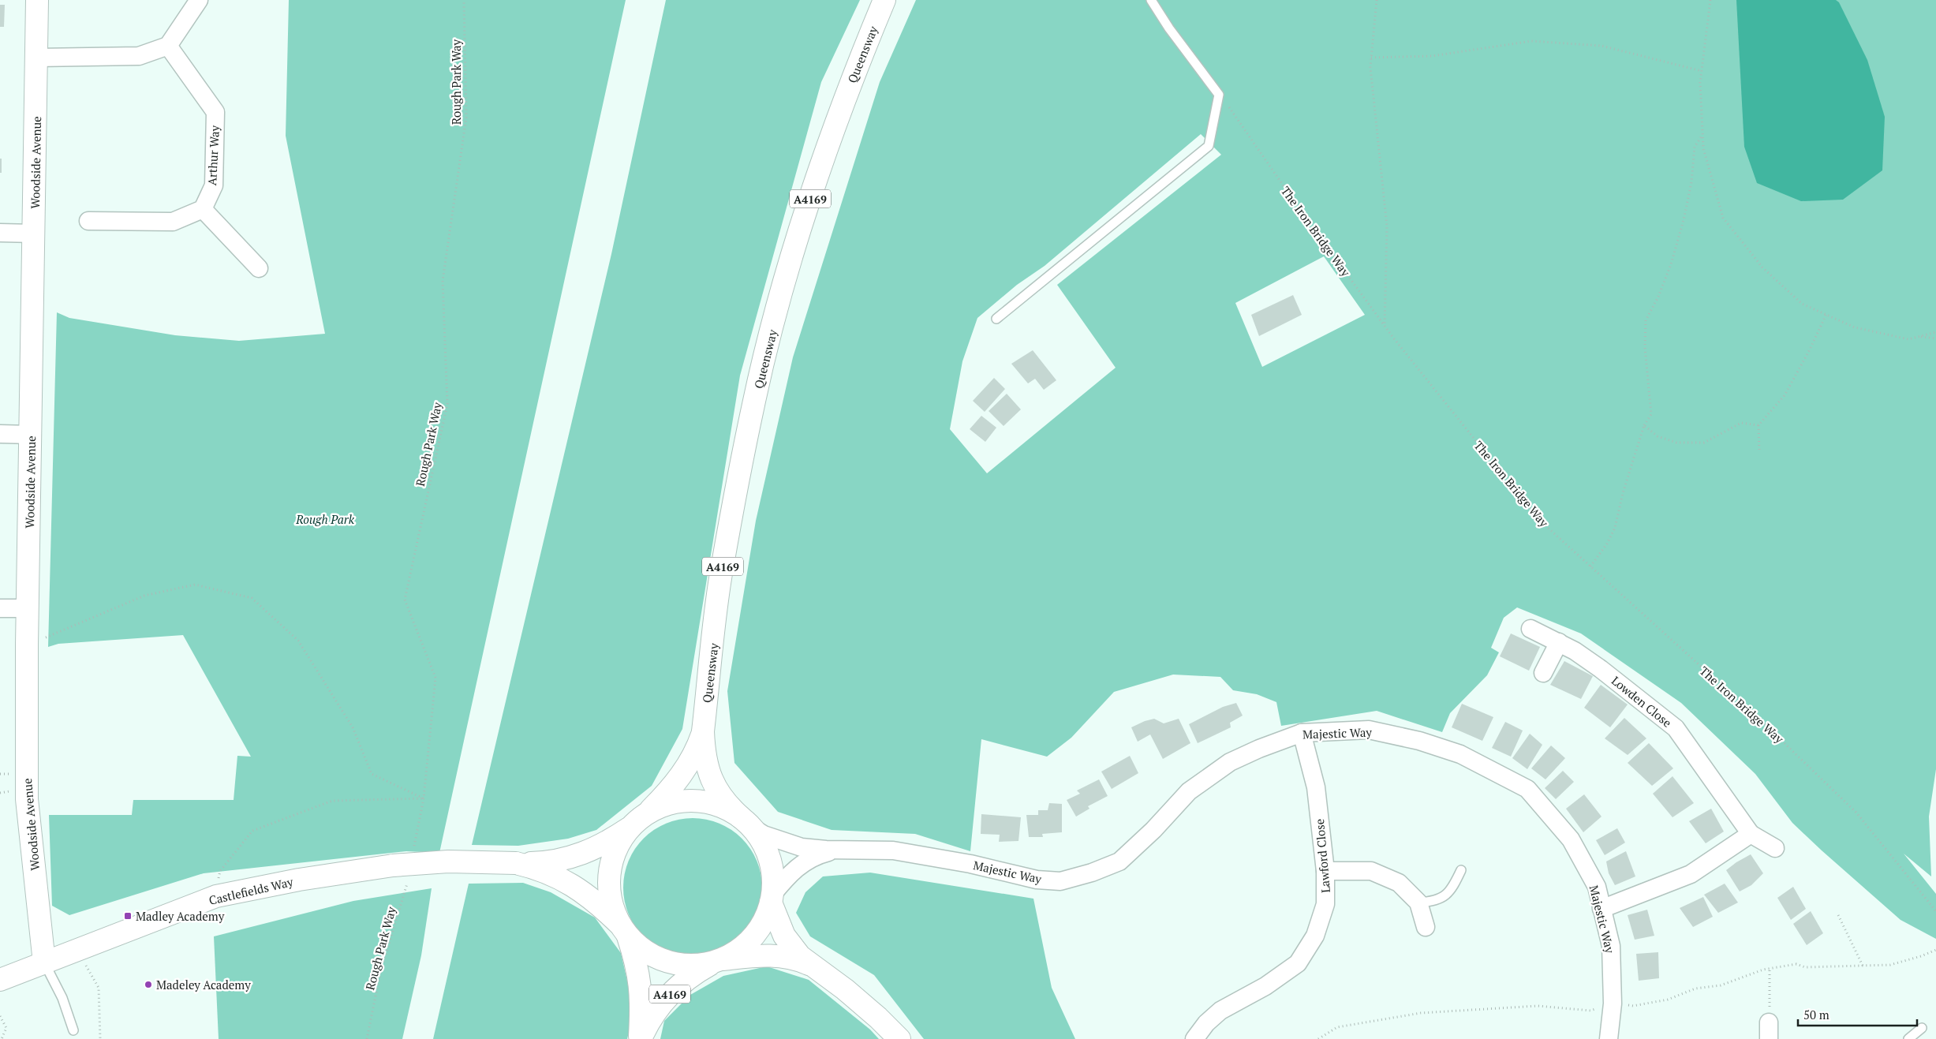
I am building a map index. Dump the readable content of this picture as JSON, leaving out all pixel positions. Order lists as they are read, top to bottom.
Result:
{
  "streets": {
    "main road": [
      "Queensway",
      "Woodside Avenue",
      "A4169",
      "Castlefields Way"
    ],
    "street": [
      "Arthur Way",
      "Lowden Close",
      "Majestic Way",
      "Lawford Close"
    ],
    "path": ["Rough Park Way", "The Iron Bridge Way"]
  },
  "crossings": [
    ["Queensway", "Majestic Way"],
    ["Woodside Avenue", "Castlefields Way"],
    ["A4169", "Castlefields Way"],
    ["Majestic Way", "Lawford Close"]
  ],
  "parks": ["Rough Park"],
  "places": {
    "transit": ["Madley Academy"],
    "other": ["Madeley Academy"]
  },
  "scale_bar": "50 m"
}
